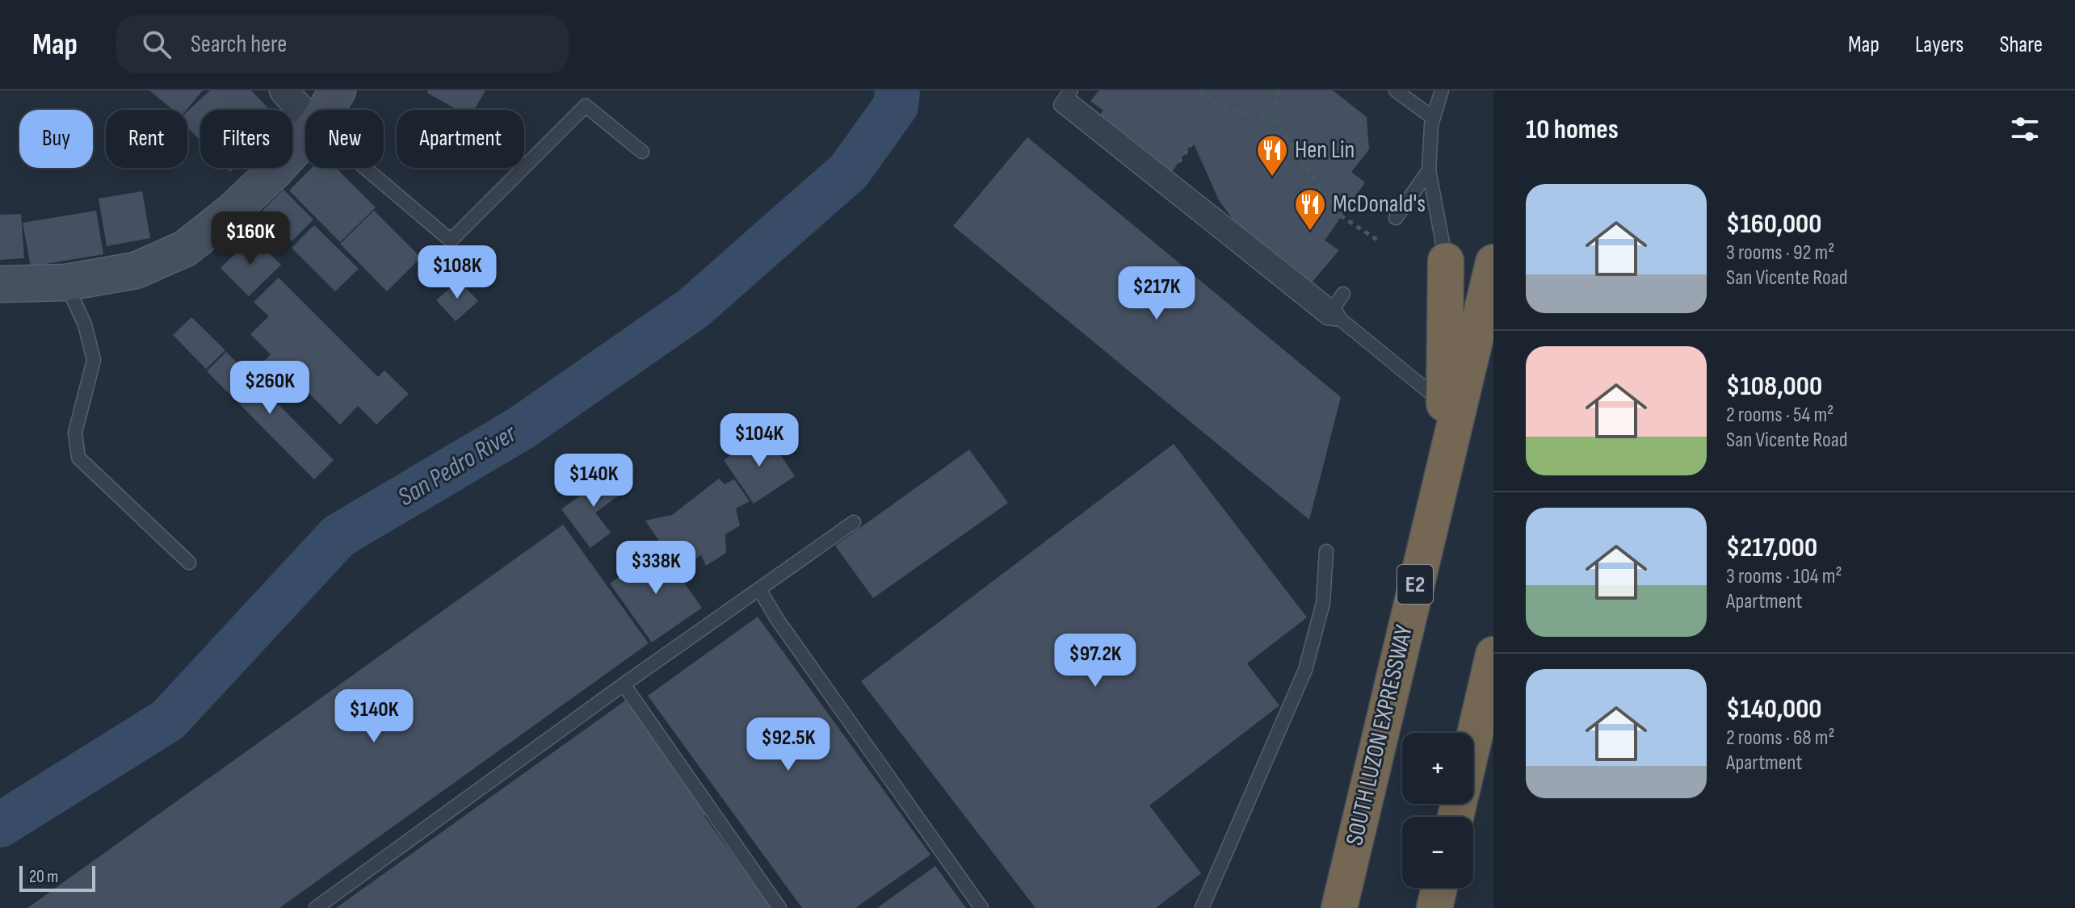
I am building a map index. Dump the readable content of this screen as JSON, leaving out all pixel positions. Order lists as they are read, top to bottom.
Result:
{
  "streets": {
    "highway": ["E2", "SOUTH LUZON EXPRESSWAY"]
  },
  "water": ["San Pedro River"],
  "places": {
    "restaurant": ["Hen Lin", "McDonald's"]
  },
  "scale_bar": "20 m",
  "page": {
    "header": "Map",
    "search": "Search here",
    "nav": ["Map", "Layers", "Share"],
    "heading": "10 homes",
    "chip": [
      "Buy",
      "Rent",
      "Filters",
      "New",
      "Apartment"
    ],
    "list": [
      {
        "name": "$160,000",
        "note": "3 rooms · 92 m² · San Vicente Road"
      },
      {
        "name": "$108,000",
        "note": "2 rooms · 54 m² · San Vicente Road"
      },
      {
        "name": "$217,000",
        "note": "3 rooms · 104 m² · Apartment"
      },
      {
        "name": "$140,000",
        "note": "2 rooms · 68 m² · Apartment"
      }
    ],
    "price": [
      "$160K",
      "$108K",
      "$217K",
      "$260K",
      "$104K",
      "$140K",
      "$338K",
      "$97.2K",
      "$140K",
      "$92.5K"
    ],
    "map_buttons": ["+", "−"],
    "scale": "20 m"
  }
}
